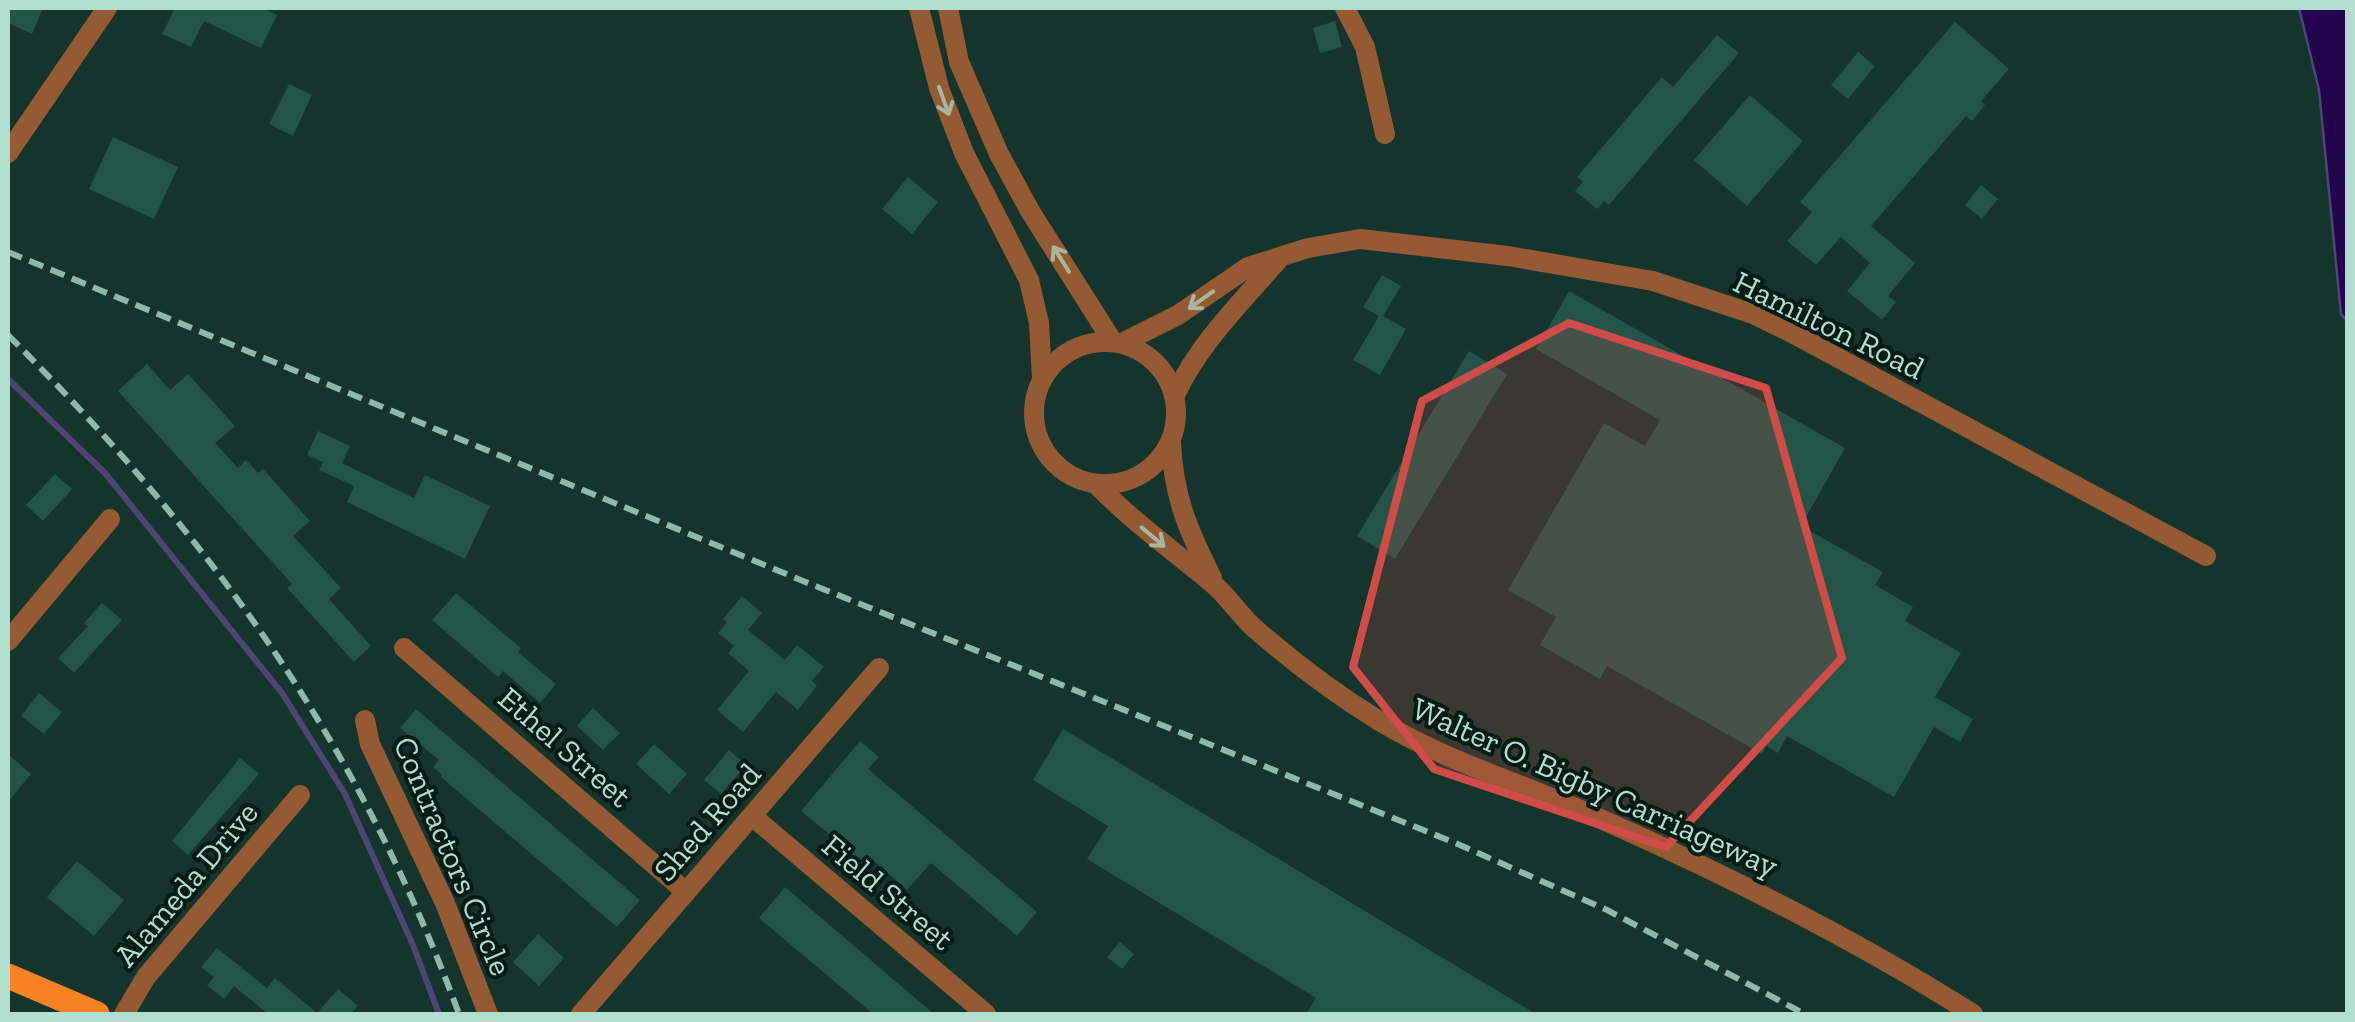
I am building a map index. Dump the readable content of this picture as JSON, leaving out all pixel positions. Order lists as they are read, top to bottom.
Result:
{
  "streets": {
    "street": [
      "Hamilton Road",
      "Ethel Street",
      "Walter O. Bigby Carriageway",
      "Shed Road",
      "Contractors Circle",
      "Alameda Drive",
      "Field Street"
    ]
  },
  "crossings": [
    ["Hamilton Road", "Walter O. Bigby Carriageway"],
    ["Ethel Street", "Shed Road"],
    ["Shed Road", "Field Street"]
  ]
}
